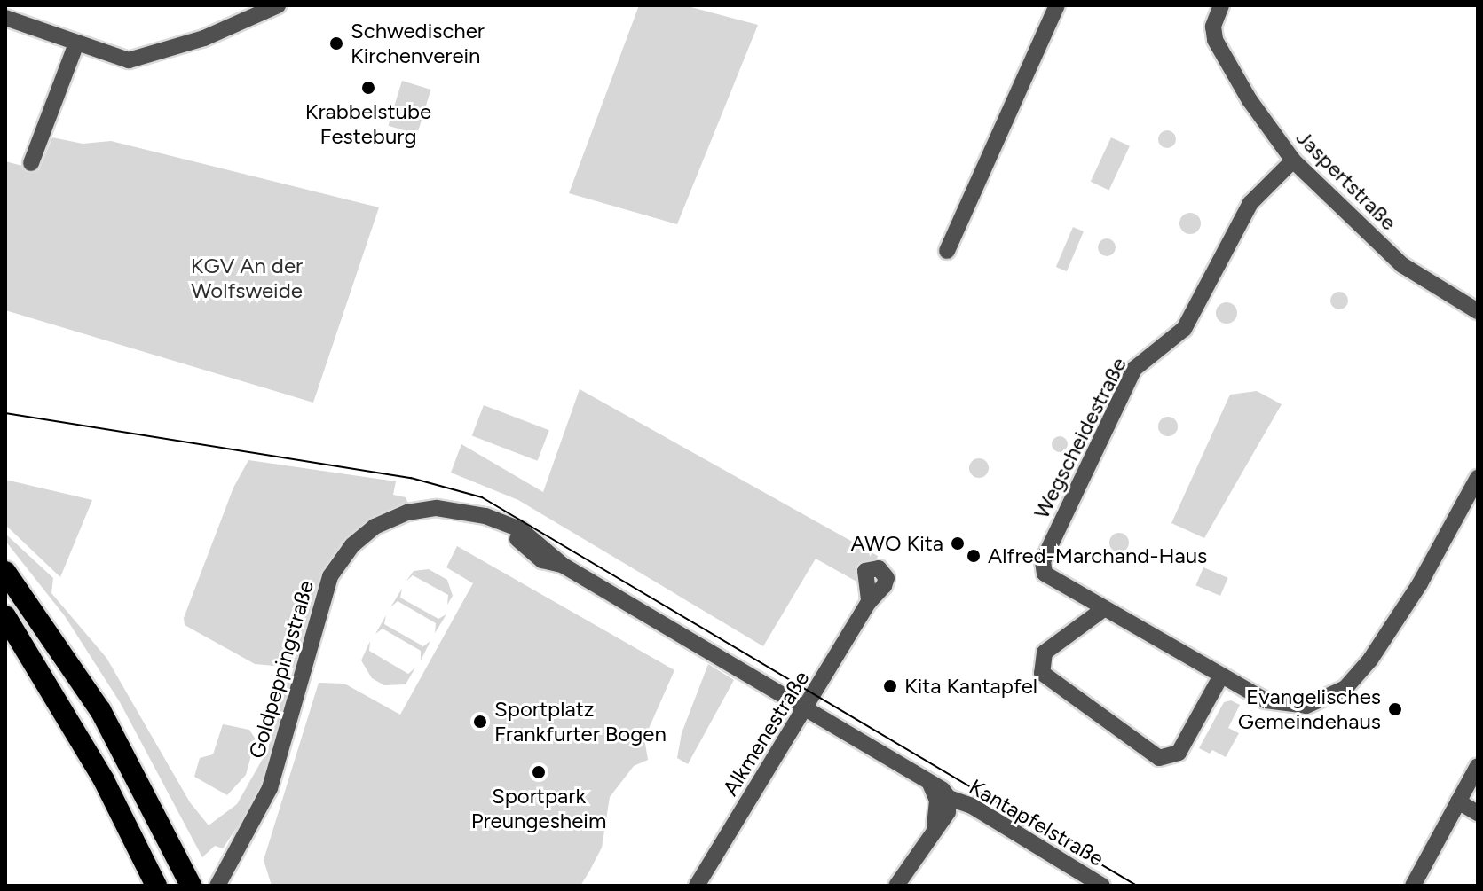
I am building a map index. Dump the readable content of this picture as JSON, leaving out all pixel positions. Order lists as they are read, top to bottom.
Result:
{
  "streets": {
    "street": [
      "Jaspertstraße",
      "Wegscheidestraße",
      "Goldpeppingstraße",
      "Alkmenestraße",
      "Kantapfelstraße"
    ]
  },
  "crossings": [
    ["Jaspertstraße", "Wegscheidestraße"],
    ["Goldpeppingstraße", "Alkmenestraße"],
    ["Goldpeppingstraße", "Kantapfelstraße"]
  ],
  "parks": ["KGV An der Wolfsweide"],
  "places": [
    "Schwedischer Kirchenverein",
    "Krabbelstube Festeburg",
    "AWO Kita",
    "Alfred-Marchand-Haus",
    "Kita Kantapfel",
    "Evangelisches Gemeindehaus",
    "Sportplatz Frankfurter Bogen",
    "Sportpark Preungesheim"
  ]
}
